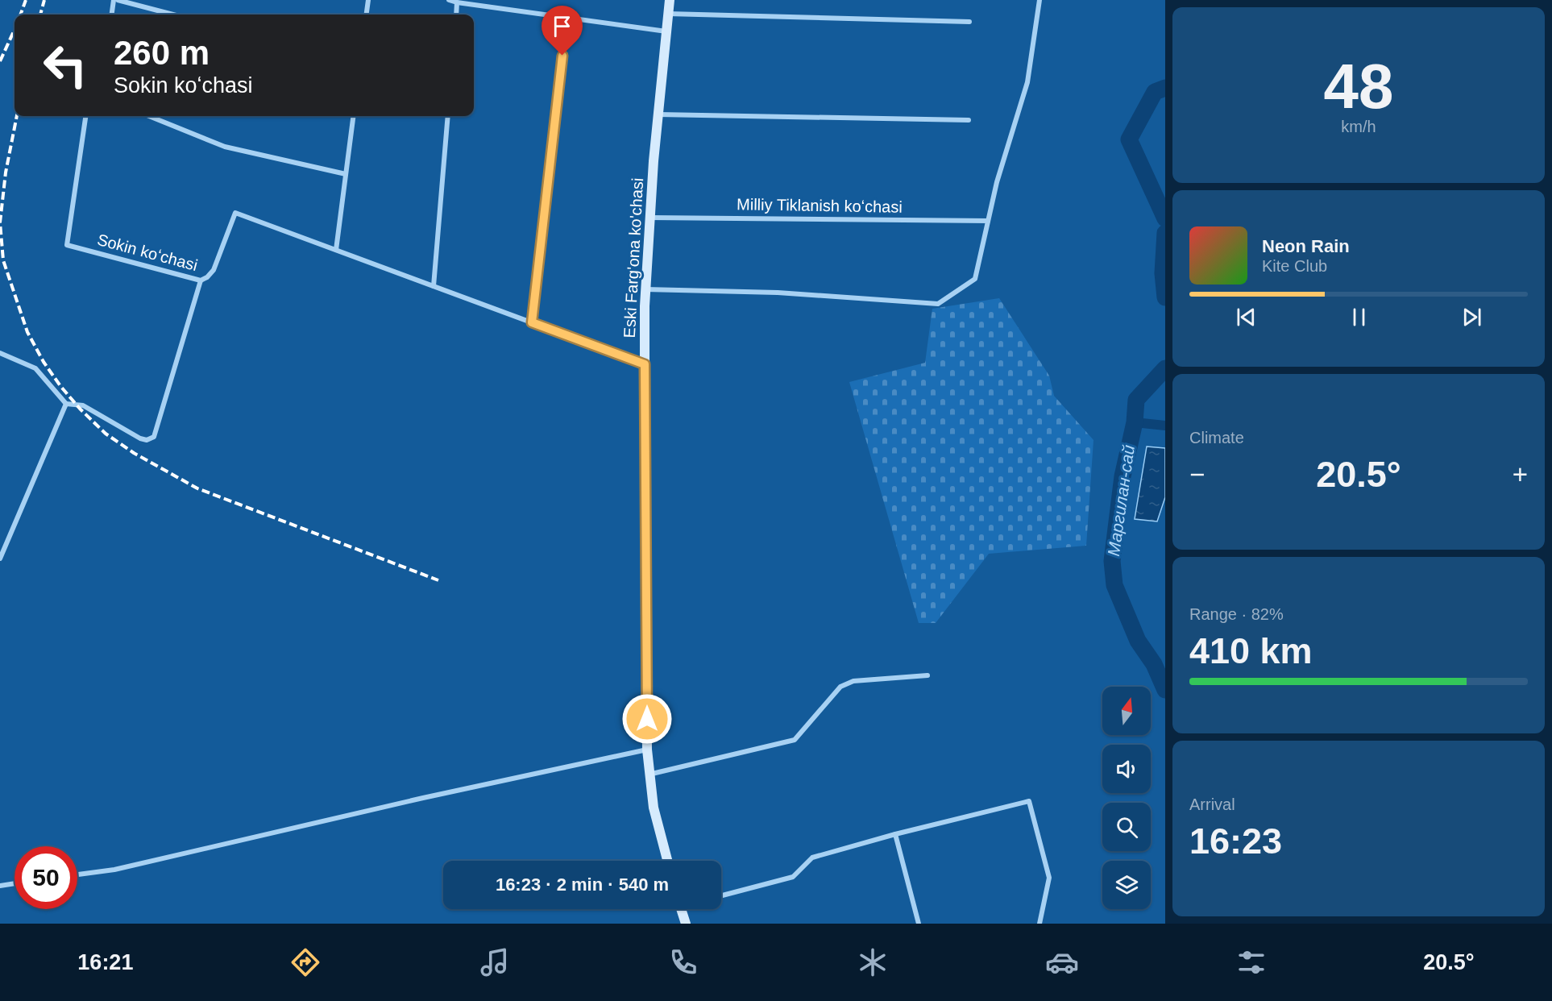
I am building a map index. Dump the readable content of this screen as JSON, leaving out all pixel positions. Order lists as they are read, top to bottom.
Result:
{
  "streets": {
    "main road": ["Eski Farg'ona ko'chasi"],
    "street": ["Milliy Tiklanish koʻchasi", "Sokin koʻchasi"]
  },
  "crossings": [
    ["Milliy Tiklanish koʻchasi", "Eski Farg'ona ko'chasi"],
    ["Sokin koʻchasi", "Eski Farg'ona ko'chasi"]
  ],
  "water": ["Маргилан-сай"],
  "north": "top",
  "page": {
    "tile": [
      ["48", "km/h"],
      "Climate",
      ["Range · 82%", "410 km"],
      ["Arrival", "16:23"]
    ],
    "turn": ["260 m", "Sokin koʻchasi"],
    "song": ["Neon Rain", "Kite Club"],
    "heat": ["−", "20.5°", "+"],
    "limit": "50",
    "trip": "16:23 · 2 min · 540 m",
    "tabs": ["16:21", "20.5°"]
  }
}
